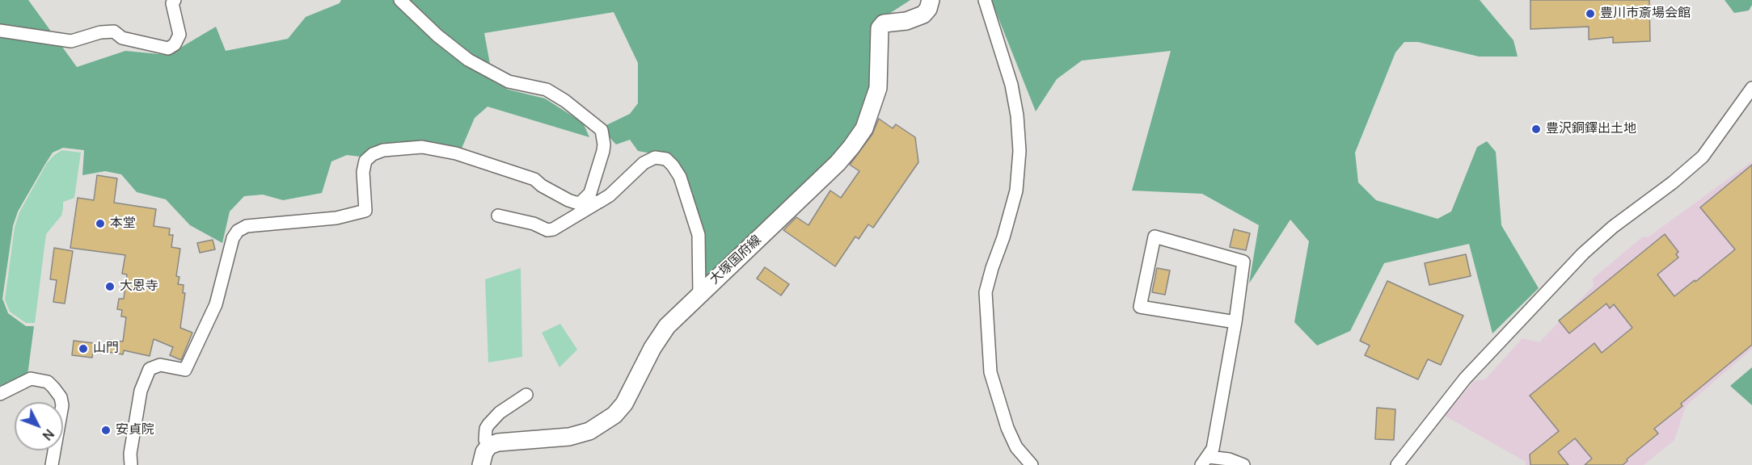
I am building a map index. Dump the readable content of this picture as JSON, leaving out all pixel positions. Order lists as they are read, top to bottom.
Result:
{
  "streets": {
    "main road": ["大塚国府線"]
  },
  "places": [
    "豊川市斎場会館",
    "豊沢銅鐸出土地",
    "本堂",
    "大恩寺",
    "山門",
    "安貞院"
  ],
  "north": "bottom right"
}
